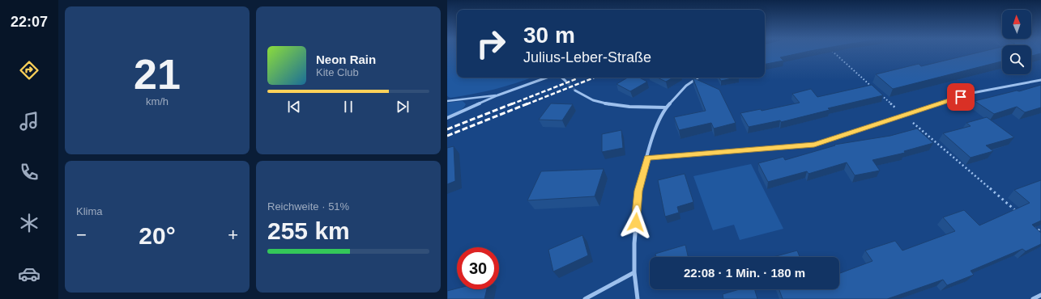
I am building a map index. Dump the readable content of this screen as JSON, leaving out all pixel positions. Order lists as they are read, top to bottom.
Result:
{
  "north": "top",
  "page": {
    "tabs": "22:07",
    "tile": [
      ["21", "km/h"],
      "Klima",
      ["Reichweite · 51%", "255 km"]
    ],
    "turn": ["30 m", "Julius-Leber-Straße"],
    "song": ["Neon Rain", "Kite Club"],
    "heat": ["−", "20°", "+"],
    "limit": "30",
    "trip": "22:08 · 1 Min. · 180 m"
  }
}
